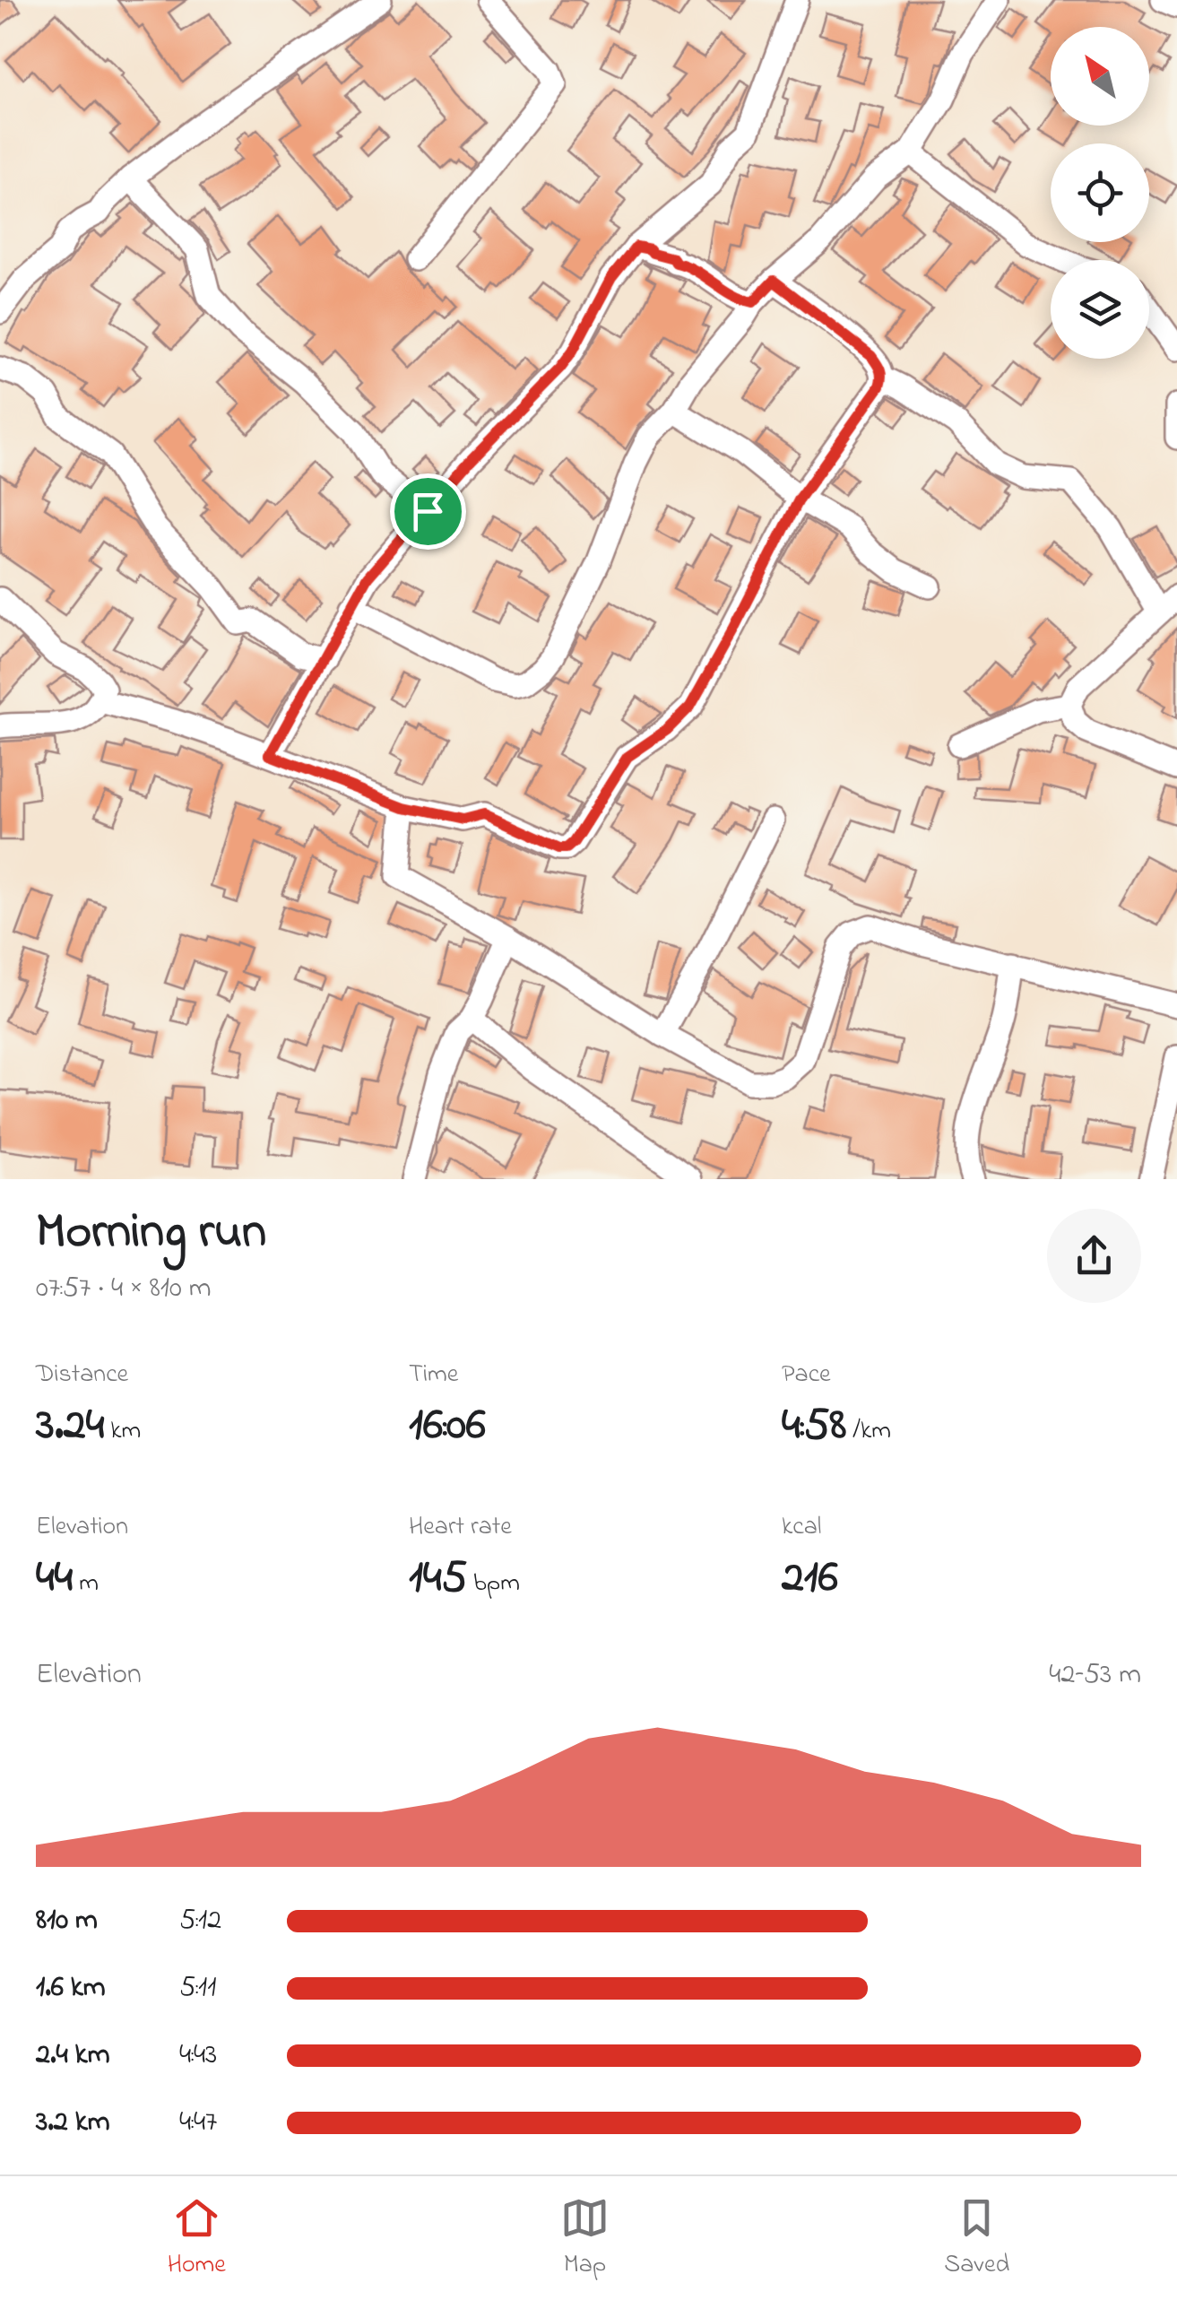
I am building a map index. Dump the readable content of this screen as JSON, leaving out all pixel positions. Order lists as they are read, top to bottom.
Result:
{
  "north": "top left",
  "page": {
    "heading": ["Morning run", "07:57 · 4 × 810 m"],
    "stats": [
      ["Distance", "3.24 km"],
      ["Time", "16:06"],
      ["Pace", "4:58 /km"],
      ["Elevation", "44 m"],
      ["Heart rate", "145 bpm"],
      ["kcal", "216"]
    ],
    "chart": ["Elevation", "42–53 m"],
    "list": [
      {
        "name": "810 m",
        "note": "5:12"
      },
      {
        "name": "1.6 km",
        "note": "5:11"
      },
      {
        "name": "2.4 km",
        "note": "4:43"
      },
      {
        "name": "3.2 km",
        "note": "4:47"
      }
    ],
    "tabs": ["Home", "Map", "Saved"]
  }
}
